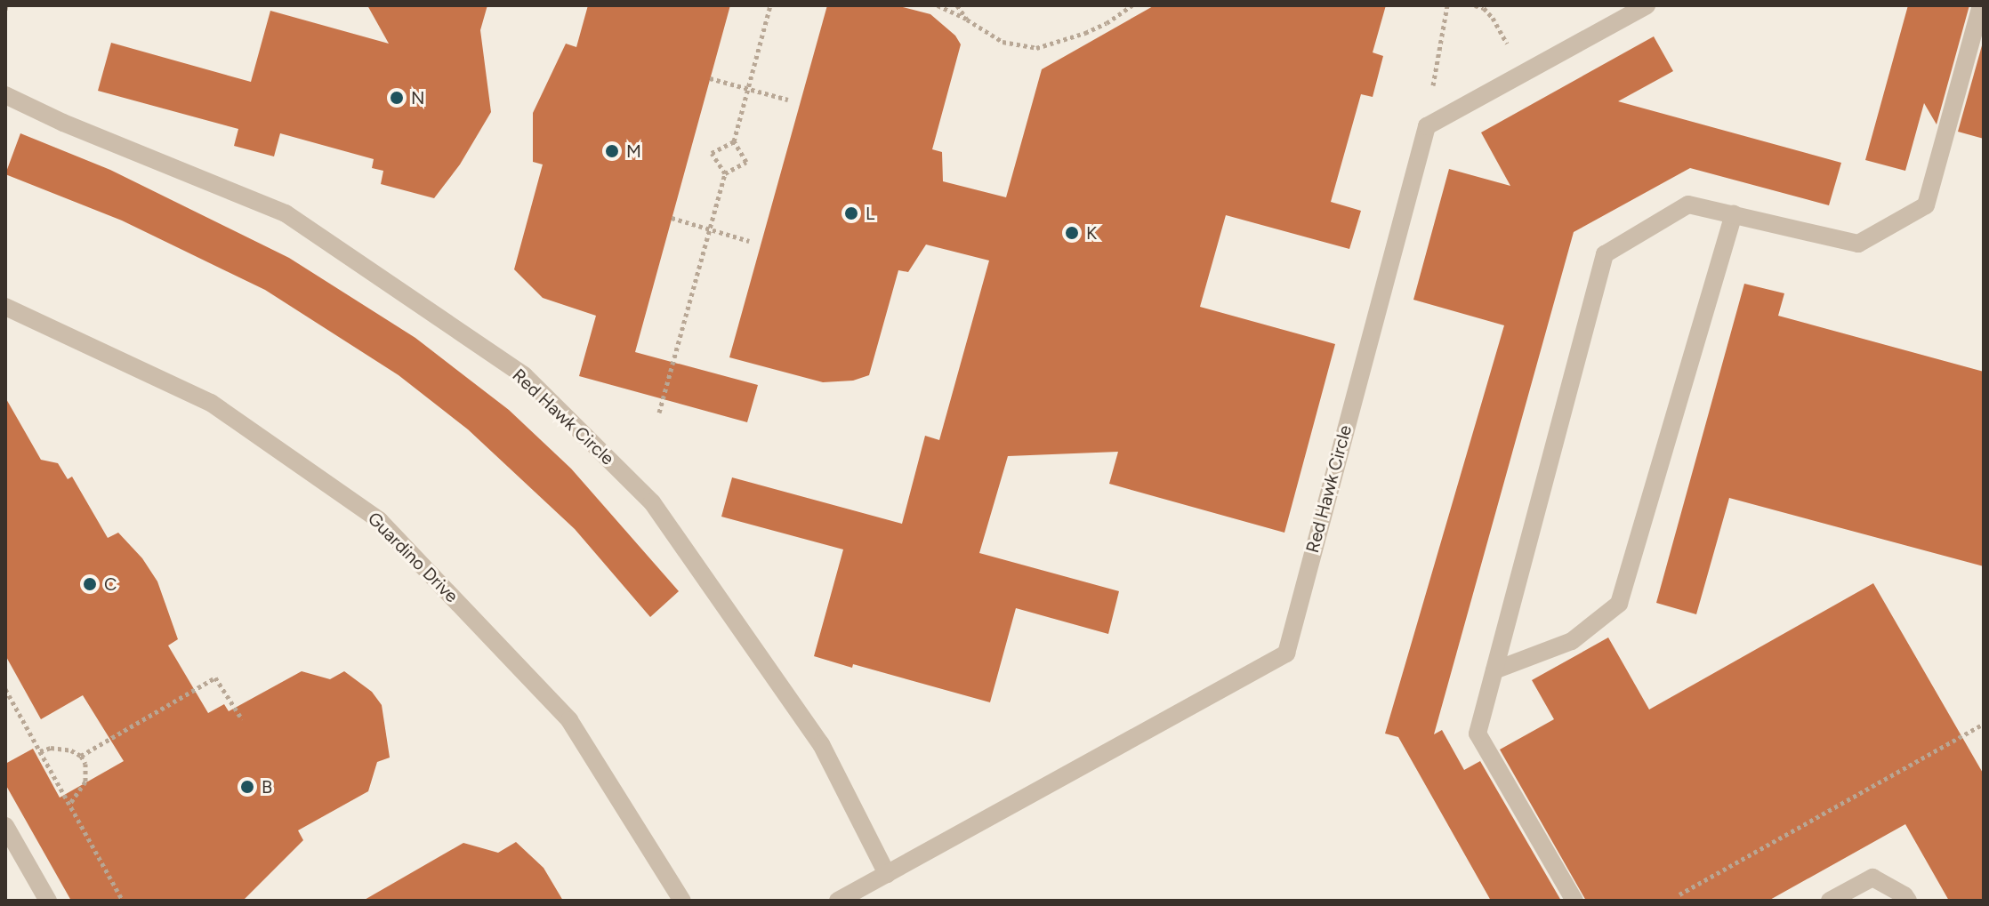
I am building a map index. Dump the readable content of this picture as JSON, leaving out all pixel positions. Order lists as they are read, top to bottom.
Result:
{
  "streets": {
    "street": ["Red Hawk Circle", "Guardino Drive"]
  },
  "places": [
    "N",
    "M",
    "L",
    "K",
    "C",
    "B"
  ]
}
